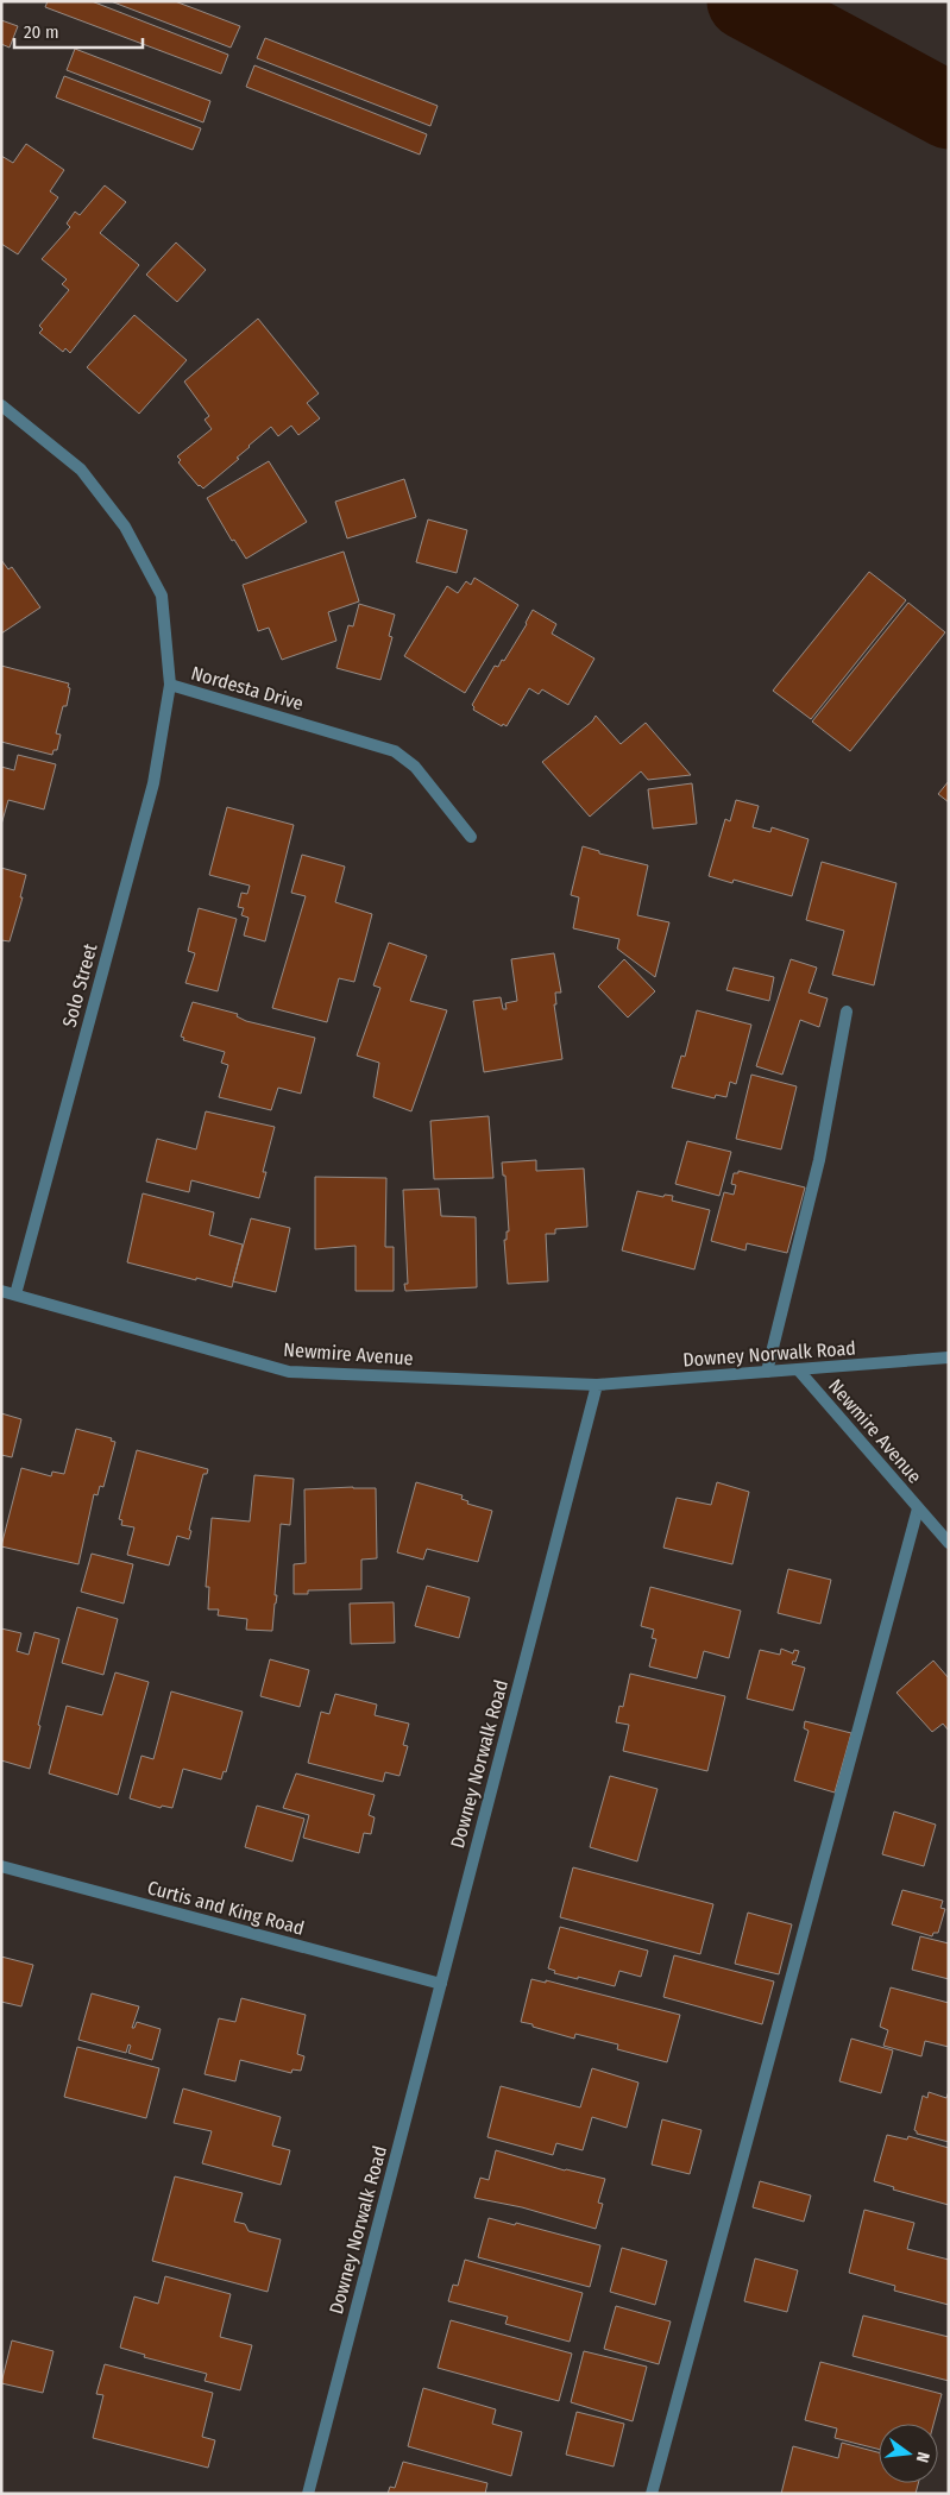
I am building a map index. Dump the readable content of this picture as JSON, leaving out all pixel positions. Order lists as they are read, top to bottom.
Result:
{
  "streets": {
    "street": [
      "Nordesta Drive",
      "Solo Street",
      "Newmire Avenue",
      "Downey Norwalk Road",
      "Curtis and King Road"
    ]
  },
  "crossings": [
    ["Nordesta Drive", "Solo Street"],
    ["Solo Street", "Newmire Avenue"],
    ["Newmire Avenue", "Downey Norwalk Road"],
    ["Downey Norwalk Road", "Curtis and King Road"]
  ],
  "scale_bar": "20 m",
  "north": "right"
}
